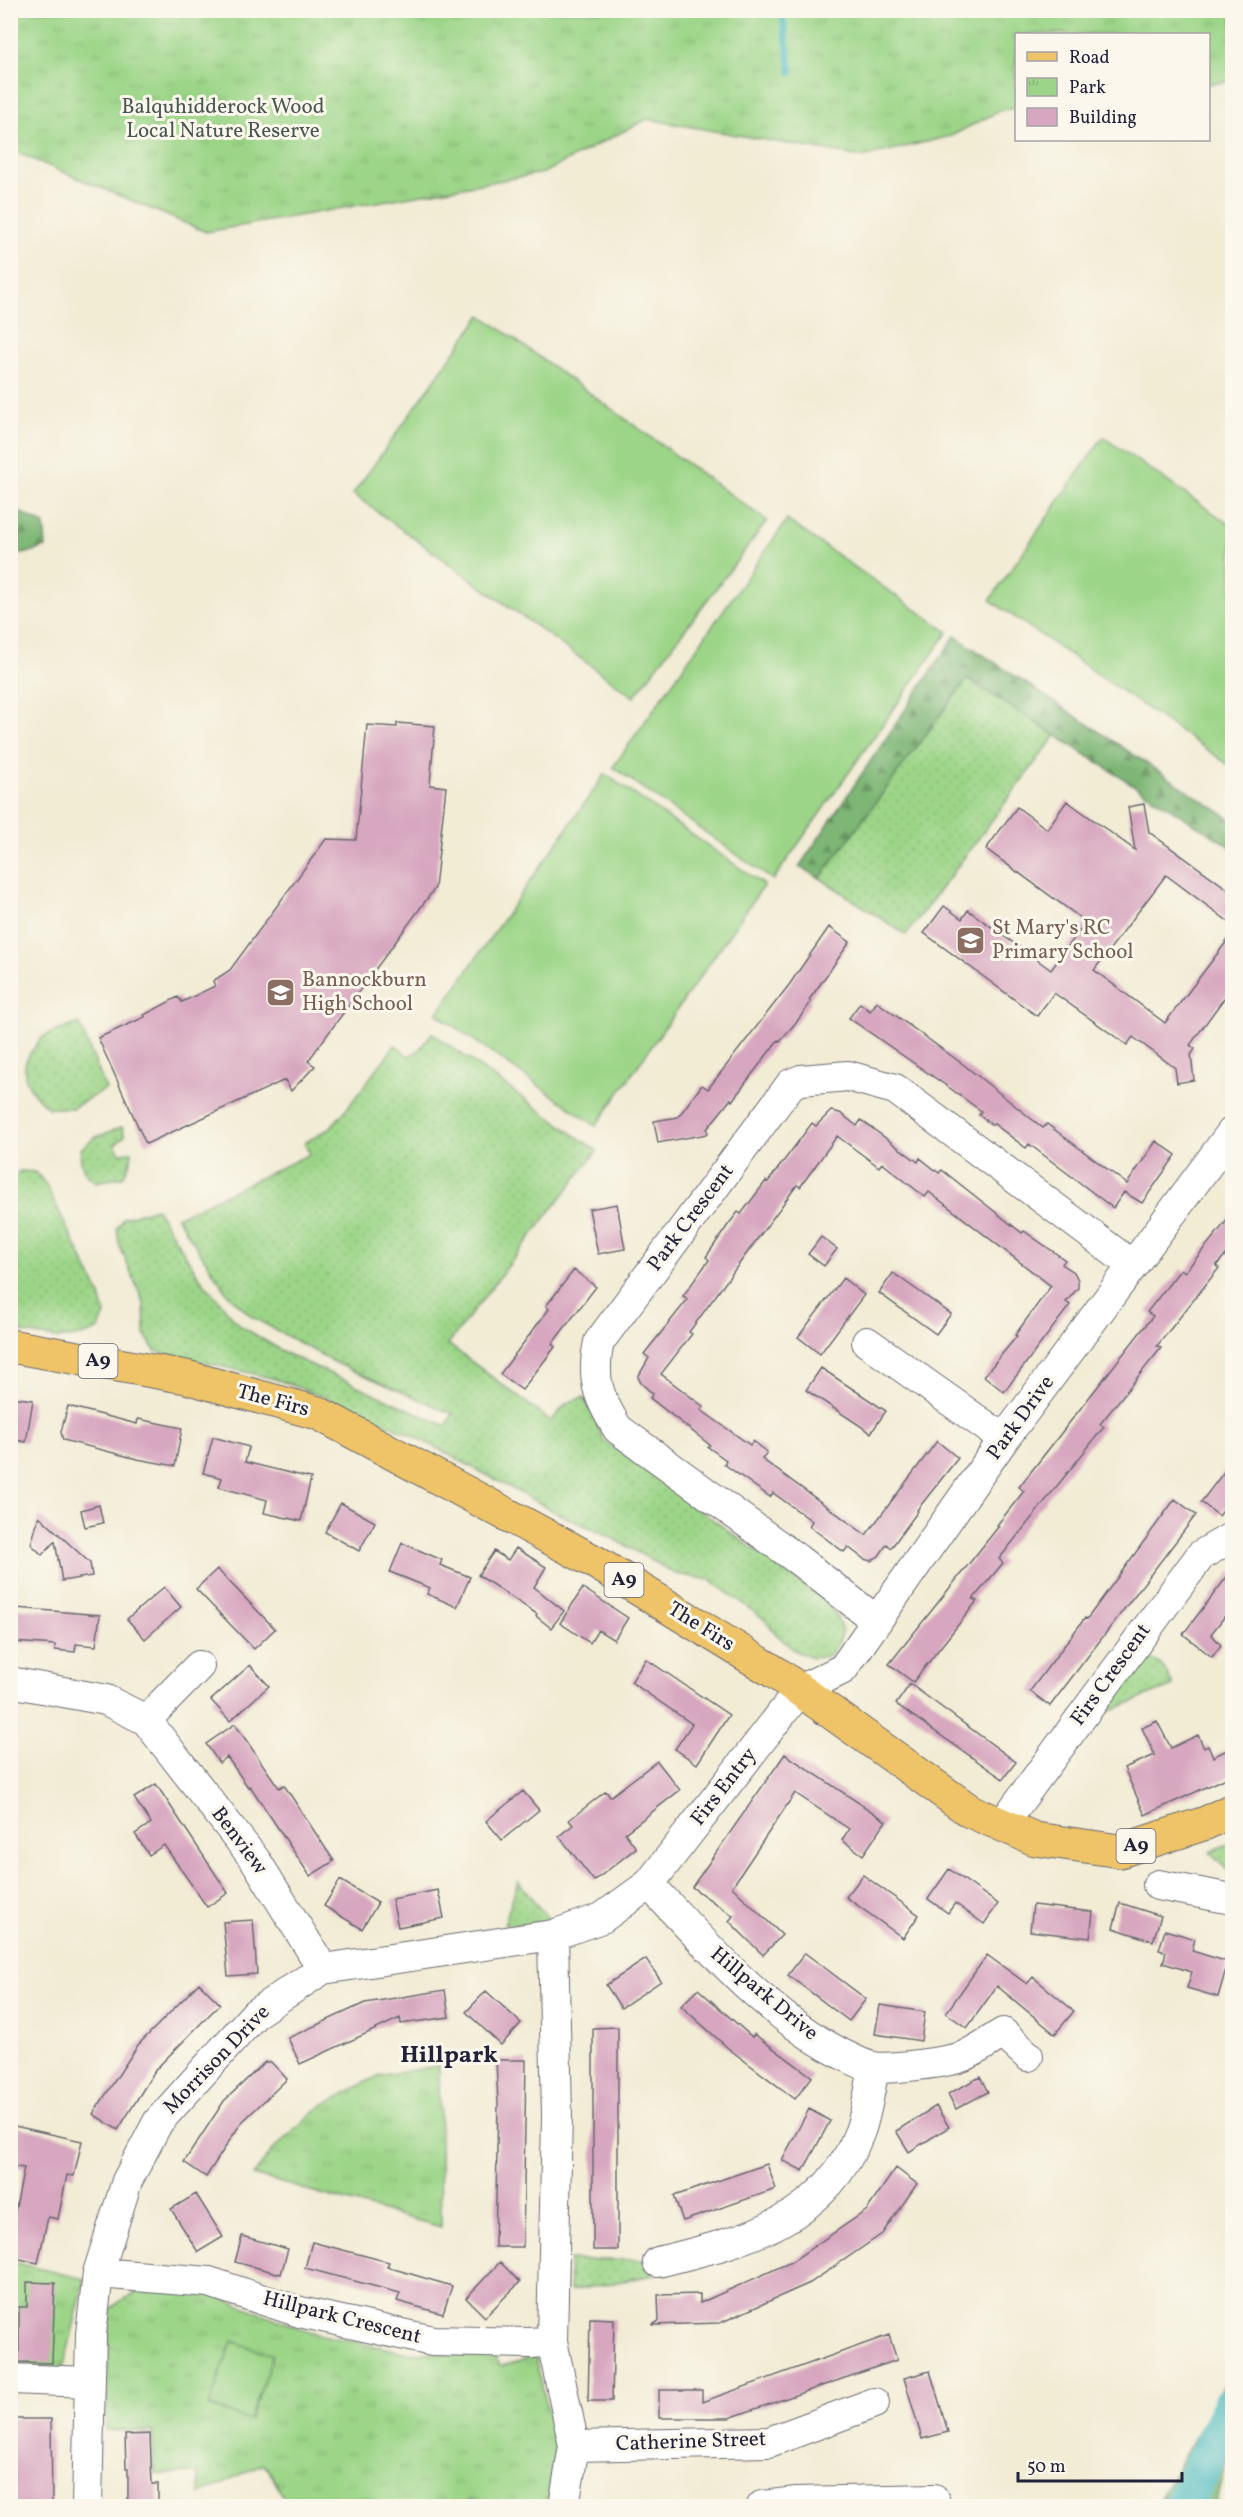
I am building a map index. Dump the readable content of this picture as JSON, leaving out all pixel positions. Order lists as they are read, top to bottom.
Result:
{
  "streets": {
    "main road": ["A9", "The Firs"],
    "street": [
      "Park Crescent",
      "Park Drive",
      "Firs Crescent",
      "Firs Entry",
      "Benview",
      "Hillpark Drive",
      "Morrison Drive",
      "Hillpark Crescent",
      "Catherine Street"
    ]
  },
  "crossings": [
    ["Park Crescent", "Park Drive"],
    ["The Firs", "Park Drive"],
    ["The Firs", "Firs Crescent"],
    ["The Firs", "Firs Entry"],
    ["Park Drive", "Firs Entry"],
    ["Firs Entry", "Hillpark Drive"],
    ["Firs Entry", "Morrison Drive"],
    ["Benview", "Morrison Drive"],
    ["Hillpark Drive", "Morrison Drive"],
    ["Morrison Drive", "Hillpark Crescent"]
  ],
  "districts": ["Hillpark"],
  "parks": ["Balquhidderock Wood Local Nature Reserve"],
  "places": {
    "school or university": ["St Mary's RC Primary School", "Bannockburn High School"]
  },
  "legend": ["Road", "Park", "Building"],
  "scale_bar": "50 m"
}
